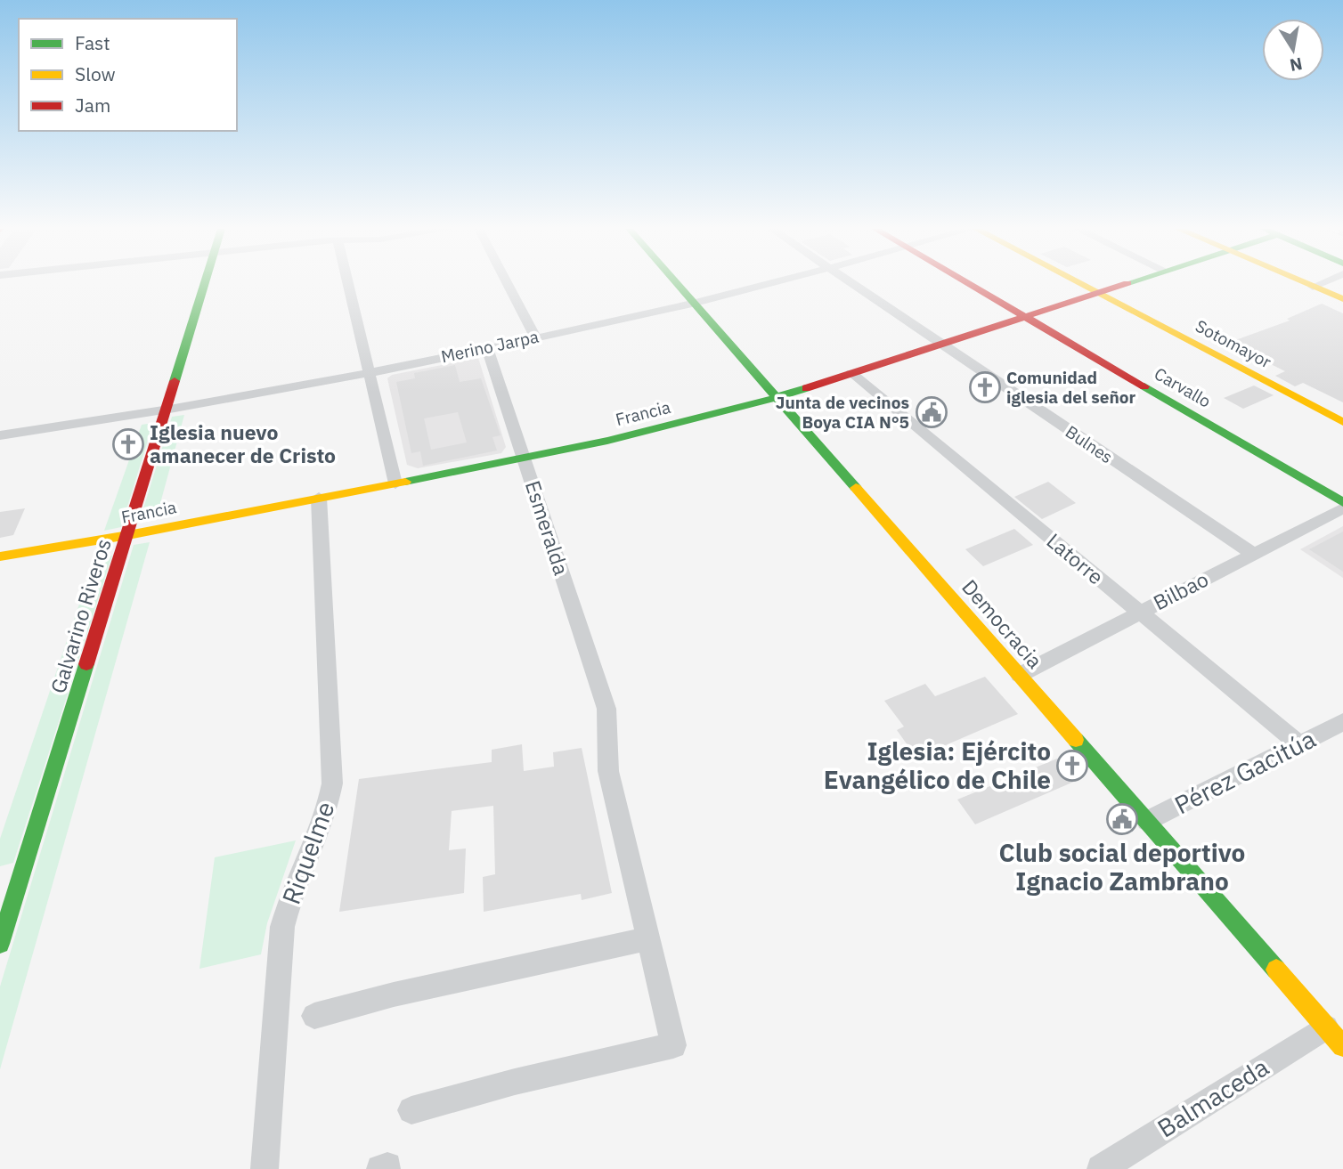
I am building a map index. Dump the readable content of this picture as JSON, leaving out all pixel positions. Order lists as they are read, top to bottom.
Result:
{
  "streets": {
    "street": [
      "Sotomayor",
      "Merino Jarpa",
      "Carvallo",
      "Francia",
      "Bulnes",
      "Esmeralda",
      "Latorre",
      "Bilbao",
      "Galvarino Riveros",
      "Democracia",
      "Pérez Gacitúa",
      "Riquelme",
      "Balmaceda"
    ]
  },
  "crossings": [
    ["Sotomayor", "Francia"],
    ["Merino Jarpa", "Esmeralda"],
    ["Merino Jarpa", "Galvarino Riveros"],
    ["Merino Jarpa", "Democracia"],
    ["Carvallo", "Francia"],
    ["Francia", "Bulnes"],
    ["Francia", "Esmeralda"],
    ["Francia", "Latorre"],
    ["Francia", "Galvarino Riveros"],
    ["Francia", "Democracia"],
    ["Francia", "Riquelme"],
    ["Bulnes", "Bilbao"],
    ["Latorre", "Bilbao"],
    ["Latorre", "Pérez Gacitúa"],
    ["Bilbao", "Democracia"],
    ["Democracia", "Pérez Gacitúa"],
    ["Democracia", "Balmaceda"]
  ],
  "places": {
    "church": ["Comunidad iglesia del señor", "Iglesia nuevo amanecer de Cristo", "Iglesia: Ejército Evangélico de Chile"],
    "public building": ["Junta de vecinos Boya CIA N°5", "Club social deportivo Ignacio Zambrano"]
  },
  "legend": ["Fast", "Slow", "Jam"],
  "north": "bottom"
}
